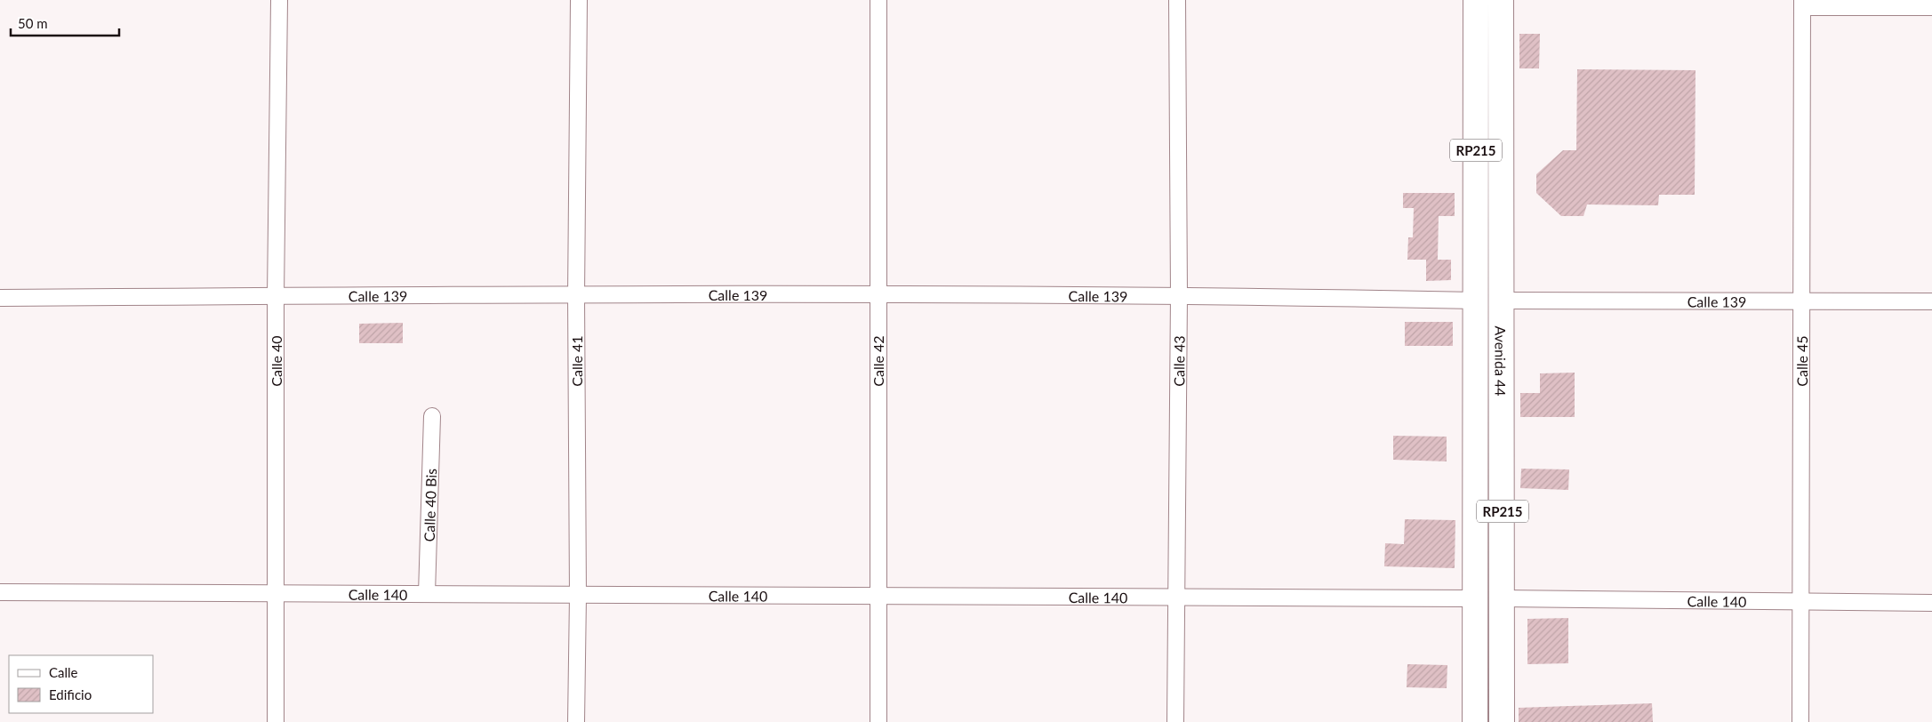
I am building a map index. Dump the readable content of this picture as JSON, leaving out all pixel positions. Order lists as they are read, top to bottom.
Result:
{
  "streets": {
    "highway": ["RP215", "Avenida 44"],
    "street": [
      "Calle 139",
      "Calle 40",
      "Calle 41",
      "Calle 42",
      "Calle 43",
      "Calle 45",
      "Calle 40 Bis",
      "Calle 140"
    ]
  },
  "crossings": [
    ["Calle 139", "Calle 40"],
    ["Calle 139", "Calle 41"],
    ["Calle 139", "Calle 42"],
    ["Calle 139", "Calle 43"],
    ["Calle 139", "Avenida 44"],
    ["Calle 139", "Calle 45"],
    ["Calle 40", "Calle 140"],
    ["Calle 41", "Calle 140"],
    ["Calle 42", "Calle 140"],
    ["Calle 43", "Calle 140"],
    ["Avenida 44", "Calle 140"],
    ["Calle 45", "Calle 140"],
    ["Calle 40 Bis", "Calle 140"]
  ],
  "legend": ["Calle", "Edificio"],
  "scale_bar": "50 m"
}
